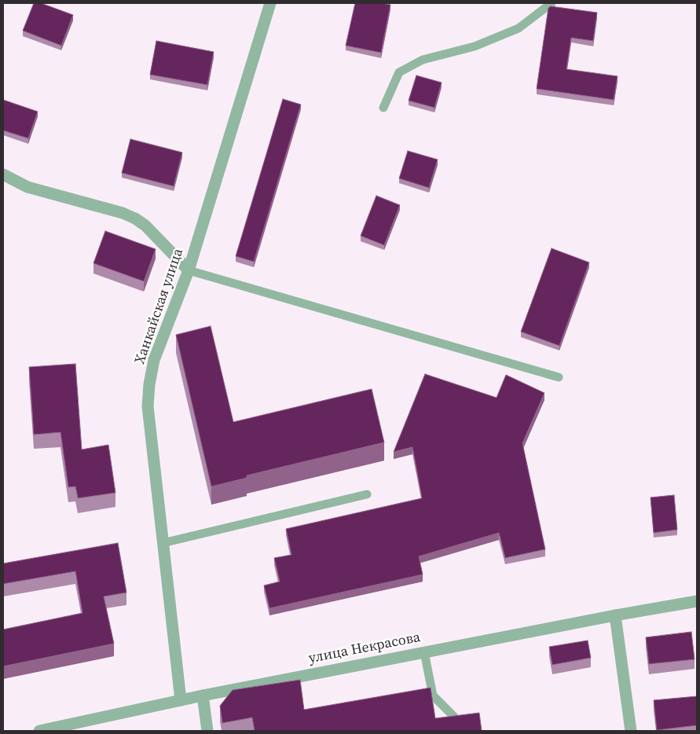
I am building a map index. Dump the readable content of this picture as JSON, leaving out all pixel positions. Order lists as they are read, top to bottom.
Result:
{
  "streets": {
    "street": ["Ханкайская улица", "улица Некрасова"]
  },
  "crossings": [
    ["Ханкайская улица", "улица Некрасова"]
  ]
}
